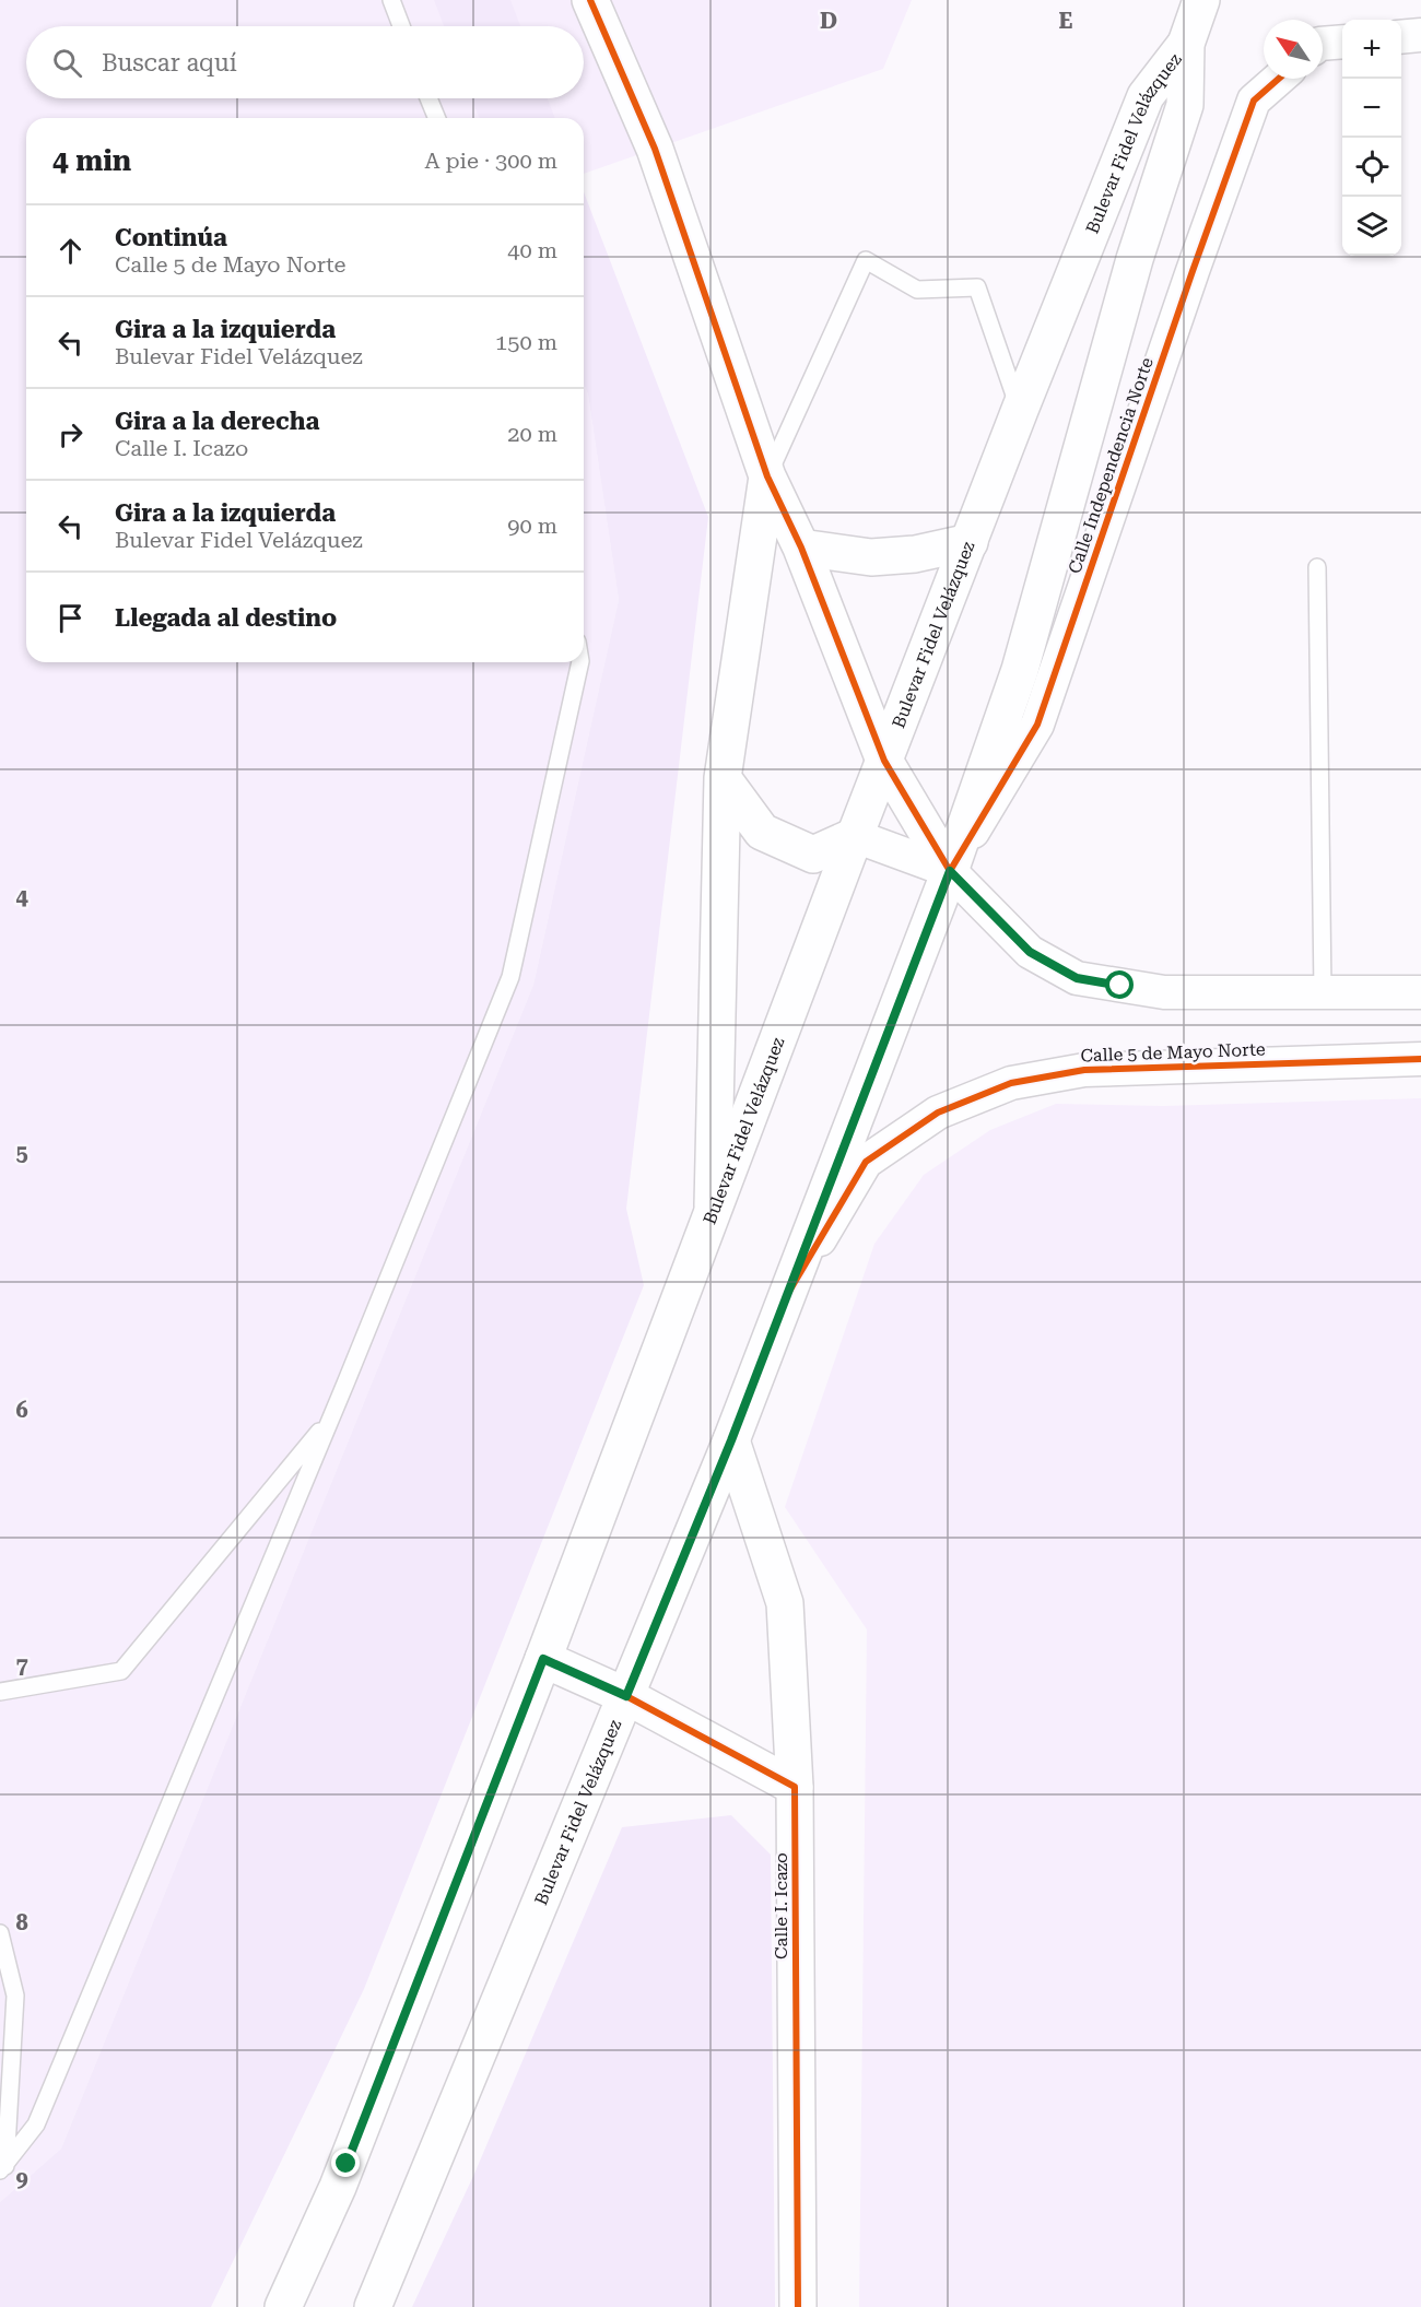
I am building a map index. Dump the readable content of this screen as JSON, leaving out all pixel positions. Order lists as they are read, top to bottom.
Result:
{
  "streets": {
    "main road": ["Bulevar Fidel Velázquez", "Calle I. Icazo"],
    "street": ["Calle Independencia Norte", "Calle 5 de Mayo Norte"]
  },
  "crossings": [
    ["Bulevar Fidel Velázquez", "Calle Independencia Norte"],
    ["Bulevar Fidel Velázquez", "Calle 5 de Mayo Norte"],
    ["Bulevar Fidel Velázquez", "Calle I. Icazo"]
  ],
  "north": "top left",
  "page": {
    "map_buttons": ["+", "−"],
    "search": "Buscar aquí",
    "heading": ["4 min", "A pie · 300 m"],
    "list": [
      ["Continúa", "Calle 5 de Mayo Norte", "40 m"],
      ["Gira a la izquierda", "Bulevar Fidel Velázquez", "150 m"],
      ["Gira a la derecha", "Calle I. Icazo", "20 m"],
      ["Gira a la izquierda", "Bulevar Fidel Velázquez", "90 m"],
      "Llegada al destino"
    ]
  },
  "grid": {
    "columns": ["D", "E"],
    "rows": [
      "4",
      "5",
      "6",
      "7",
      "8",
      "9"
    ]
  }
}
